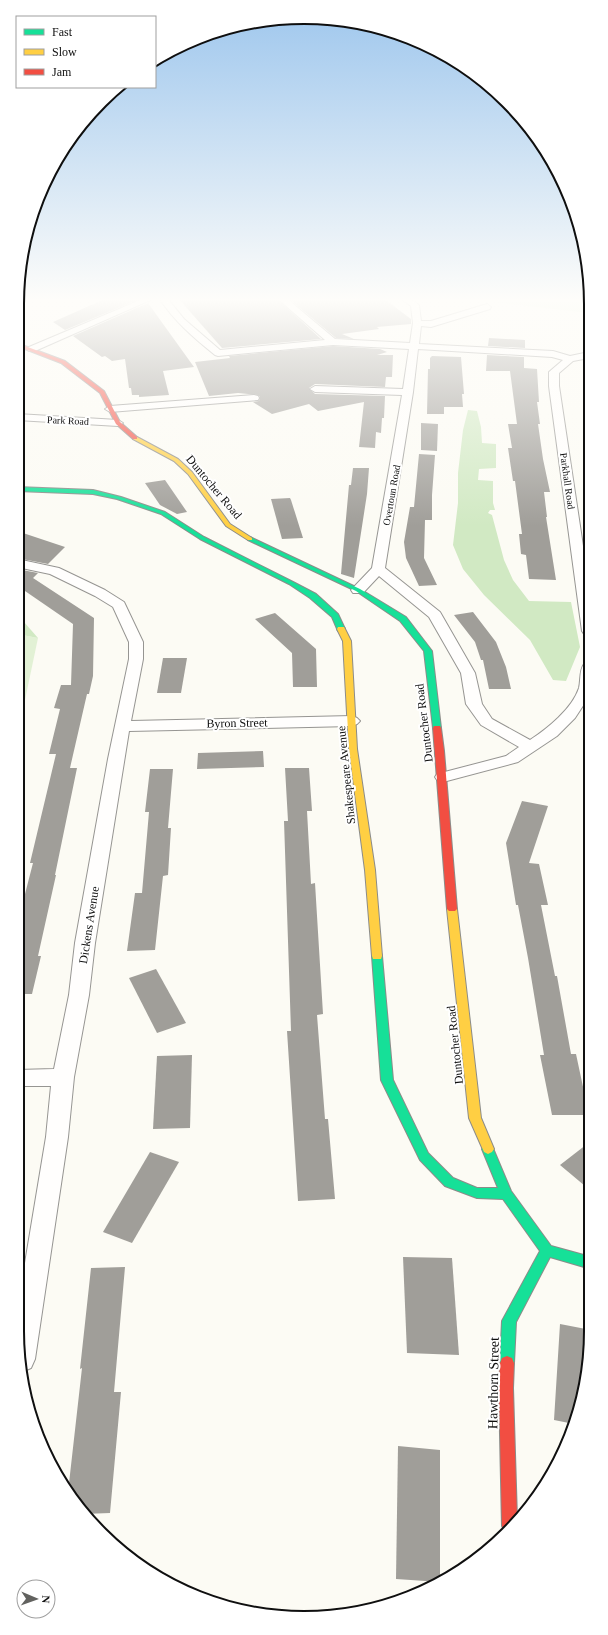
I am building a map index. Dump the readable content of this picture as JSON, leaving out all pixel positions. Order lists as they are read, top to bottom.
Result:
{
  "streets": {
    "main road": ["Duntocher Road", "Shakespeare Avenue", "Hawthorn Street"],
    "street": [
      "Park Road",
      "Parkhall Road",
      "Overtoun Road",
      "Byron Street",
      "Dickens Avenue"
    ]
  },
  "crossings": [
    ["Park Road", "Duntocher Road"],
    ["Duntocher Road", "Shakespeare Avenue"],
    ["Duntocher Road", "Hawthorn Street"],
    ["Byron Street", "Shakespeare Avenue"],
    ["Byron Street", "Dickens Avenue"]
  ],
  "legend": ["Fast", "Slow", "Jam"],
  "north": "right"
}
